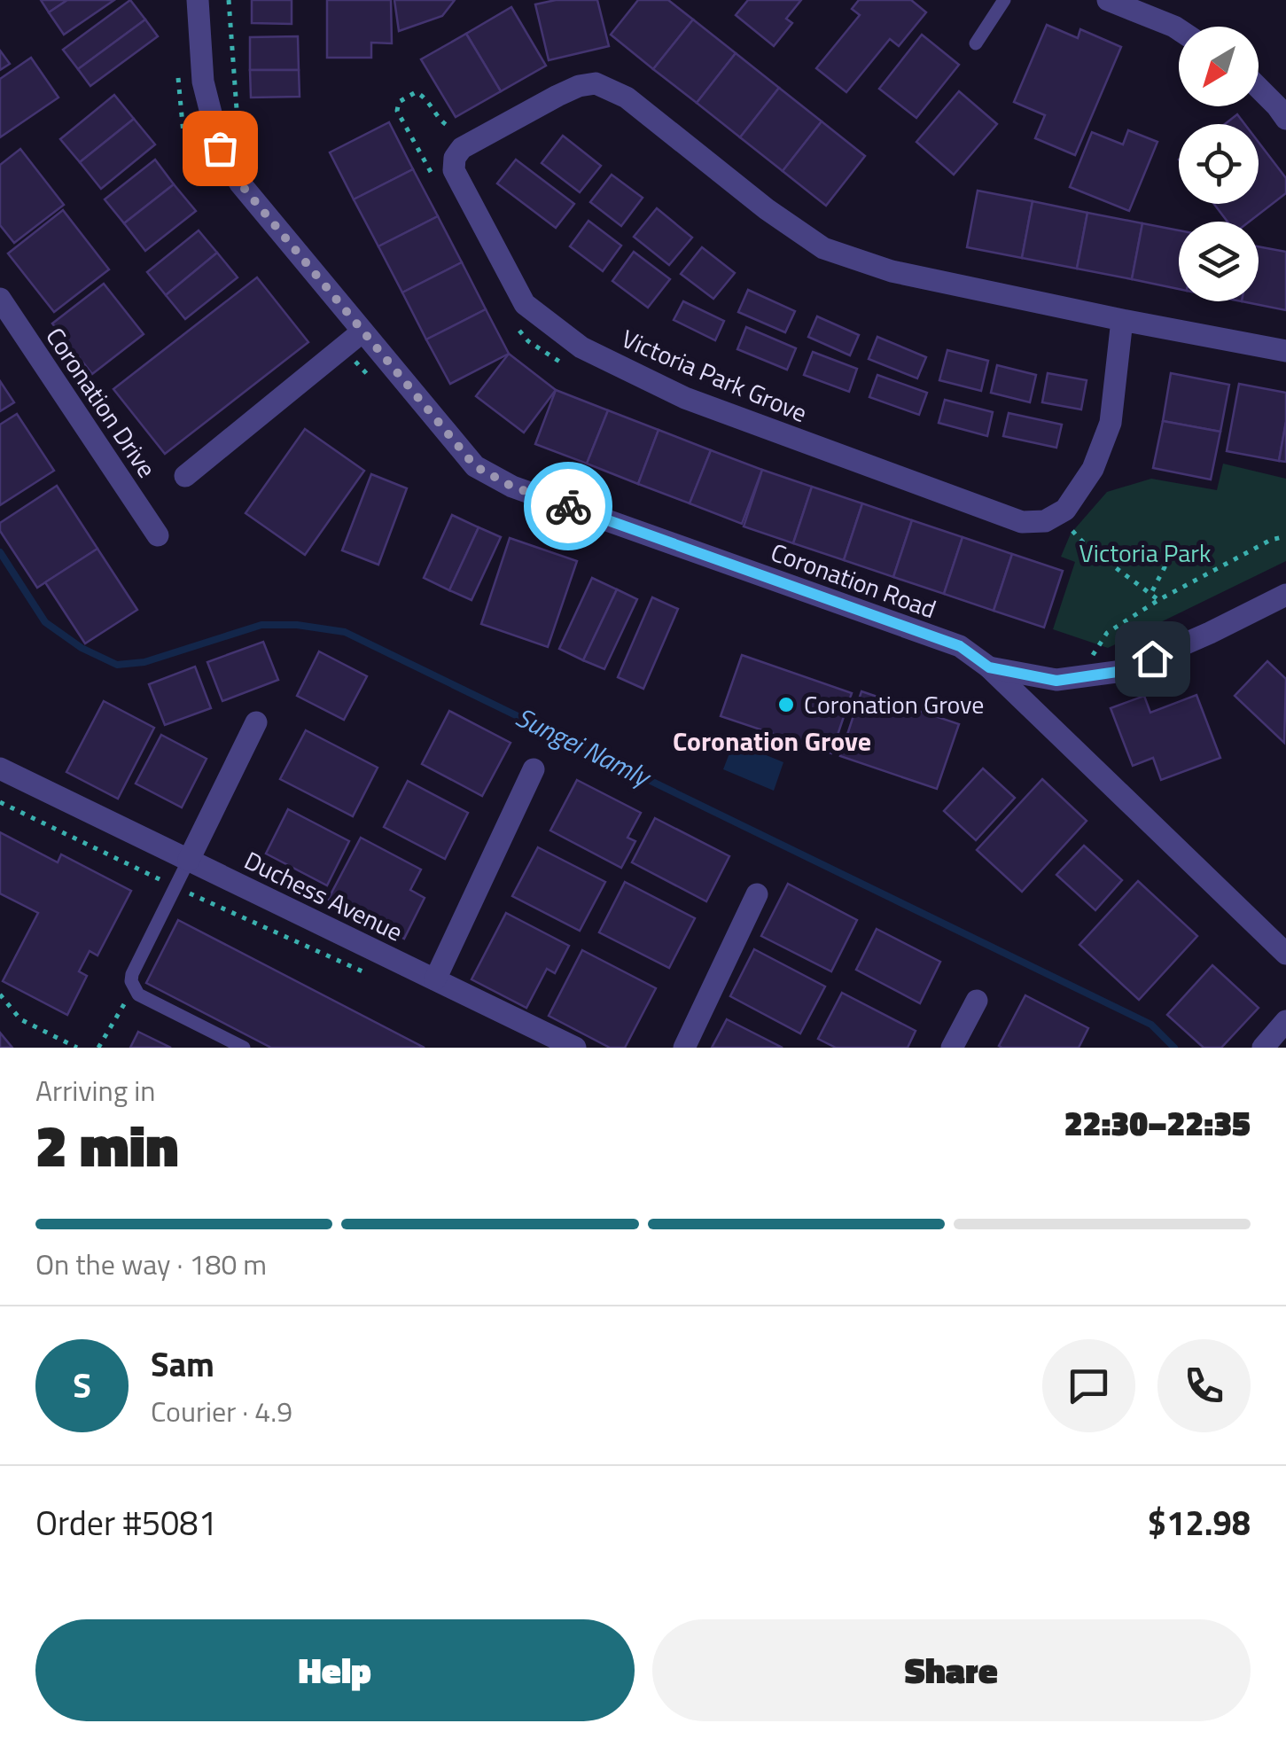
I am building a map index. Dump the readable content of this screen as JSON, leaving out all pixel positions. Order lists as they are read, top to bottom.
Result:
{
  "streets": {
    "street": [
      "Victoria Park Grove",
      "Coronation Drive",
      "Coronation Road",
      "Duchess Avenue"
    ]
  },
  "districts": ["Coronation Grove"],
  "water": ["Sungei Namly"],
  "parks": ["Victoria Park"],
  "places": ["Coronation Grove"],
  "north": "bottom left",
  "page": {
    "heading": ["2 min", "Arriving in", "22:30–22:35"],
    "panel": [
      "Sam",
      "Courier · 4.9",
      "Order #5081",
      "$12.98"
    ],
    "bar": "On the way · 180 m",
    "round": "S",
    "buttons": ["Help", "Share"]
  }
}
